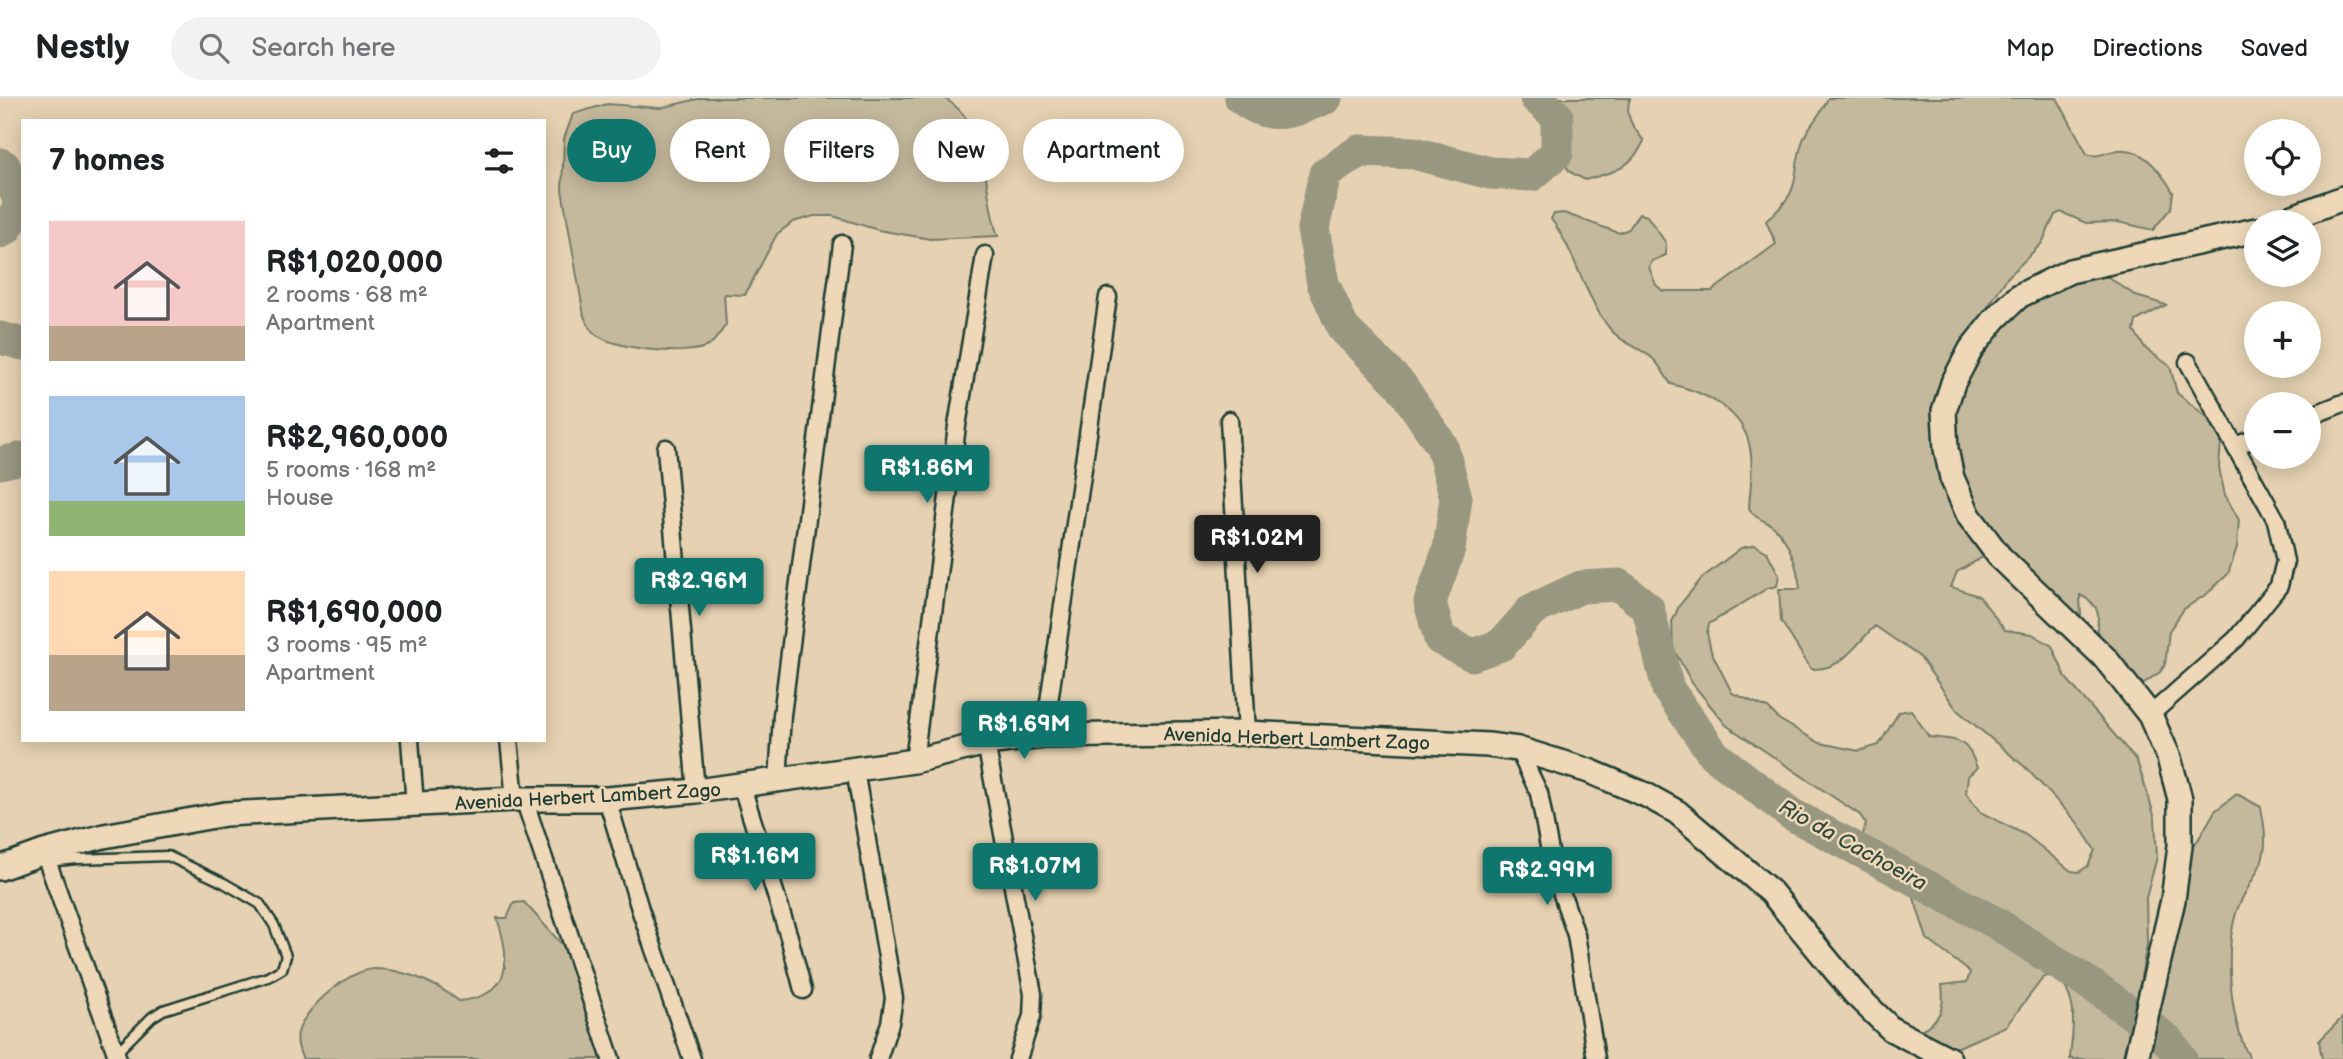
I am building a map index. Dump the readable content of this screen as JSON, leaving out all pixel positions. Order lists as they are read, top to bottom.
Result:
{
  "streets": {
    "street": ["Avenida Herbert Lambert Zago"]
  },
  "water": ["Rio da Cachoeira"],
  "page": {
    "header": "Nestly",
    "search": "Search here",
    "nav": ["Map", "Directions", "Saved"],
    "map_buttons": ["+", "−"],
    "chip": [
      "Buy",
      "Rent",
      "Filters",
      "New",
      "Apartment"
    ],
    "heading": "7 homes",
    "list": [
      {
        "name": "R$1,020,000",
        "note": "2 rooms · 68 m² · Apartment"
      },
      {
        "name": "R$2,960,000",
        "note": "5 rooms · 168 m² · House"
      },
      {
        "name": "R$1,690,000",
        "note": "3 rooms · 95 m² · Apartment"
      }
    ],
    "price": [
      "R$1.86M",
      "R$1.02M",
      "R$2.96M",
      "R$1.69M",
      "R$1.16M",
      "R$1.07M",
      "R$2.99M"
    ]
  }
}
